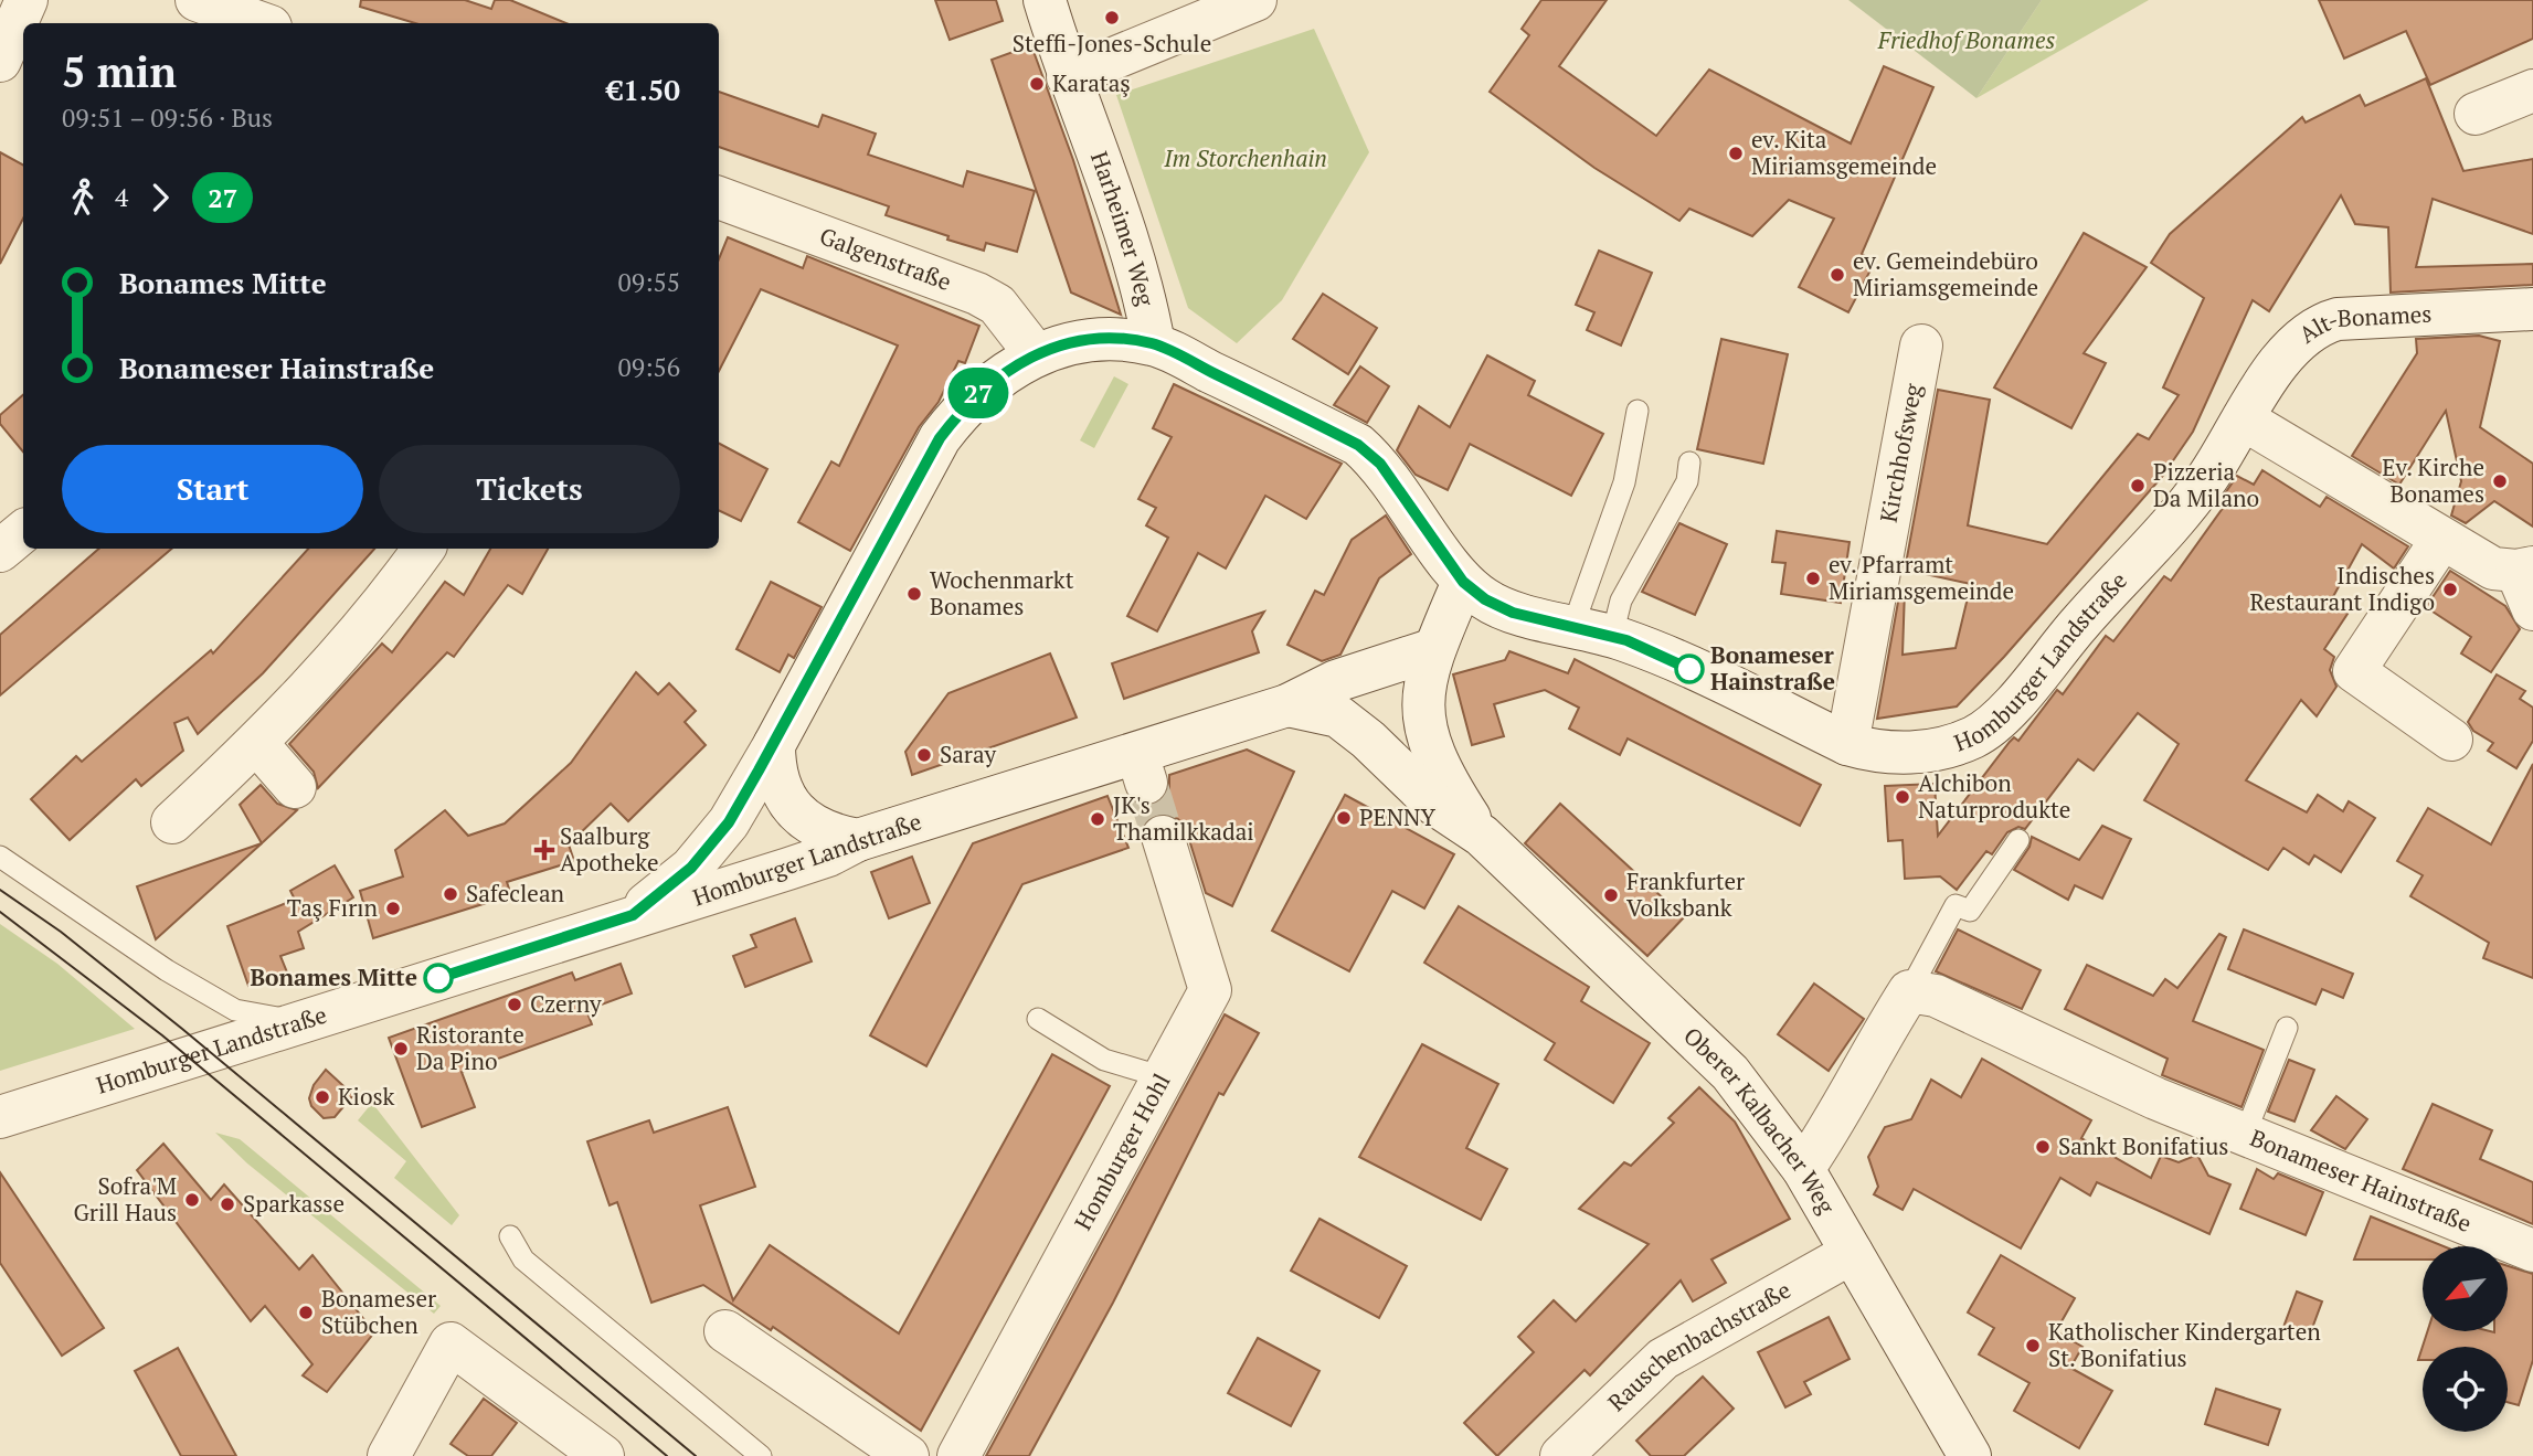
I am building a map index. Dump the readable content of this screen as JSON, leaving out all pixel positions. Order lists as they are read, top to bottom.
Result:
{
  "streets": {
    "street": [
      "Harheimer Weg",
      "Galgenstraße",
      "Alt-Bonames",
      "Kirchhofsweg",
      "Homburger Landstraße",
      "Oberer Kalbacher Weg",
      "Homburger Hohl",
      "Bonameser Hainstraße",
      "Rauschenbachstraße"
    ]
  },
  "crossings": [
    ["Alt-Bonames", "Homburger Landstraße"],
    ["Kirchhofsweg", "Homburger Landstraße"],
    ["Homburger Landstraße", "Oberer Kalbacher Weg"],
    ["Oberer Kalbacher Weg", "Rauschenbachstraße"]
  ],
  "parks": ["Friedhof Bonames", "Im Storchenhain"],
  "places": {
    "other": [
      "Steffi-Jones-Schule",
      "Karataş",
      "ev. Kita Miriamsgemeinde",
      "ev. Gemeindebüro Miriamsgemeinde",
      "Ev. Kirche Bonames",
      "Pizzeria Da Milano",
      "ev. Pfarramt Miriamsgemeinde",
      "Indisches Restaurant Indigo",
      "Wochenmarkt Bonames",
      "Bonameser Hainstraße",
      "Saray",
      "Alchibon Naturprodukte",
      "PENNY",
      "JK's Thamilkkadai",
      "Safeclean",
      "Frankfurter Volksbank",
      "Taş Fırın",
      "Bonames Mitte",
      "Czerny",
      "Ristorante Da Pino",
      "Kiosk",
      "Sankt Bonifatius",
      "Sofra'M Grill Haus",
      "Sparkasse",
      "Bonameser Stübchen",
      "Katholischer Kindergarten St. Bonifatius"
    ],
    "health": ["Saalburg Apotheke"]
  },
  "lines": ["bus line 27"],
  "north": "bottom left",
  "page": {
    "on_map": "27",
    "heading": ["5 min", "09:51 – 09:56 · Bus", "€1.50"],
    "legs": ["4", "27"],
    "list": [
      {
        "name": "Bonames Mitte",
        "value": "09:55"
      },
      {
        "name": "Bonameser Hainstraße",
        "value": "09:56"
      }
    ],
    "buttons": ["Start", "Tickets"]
  }
}
